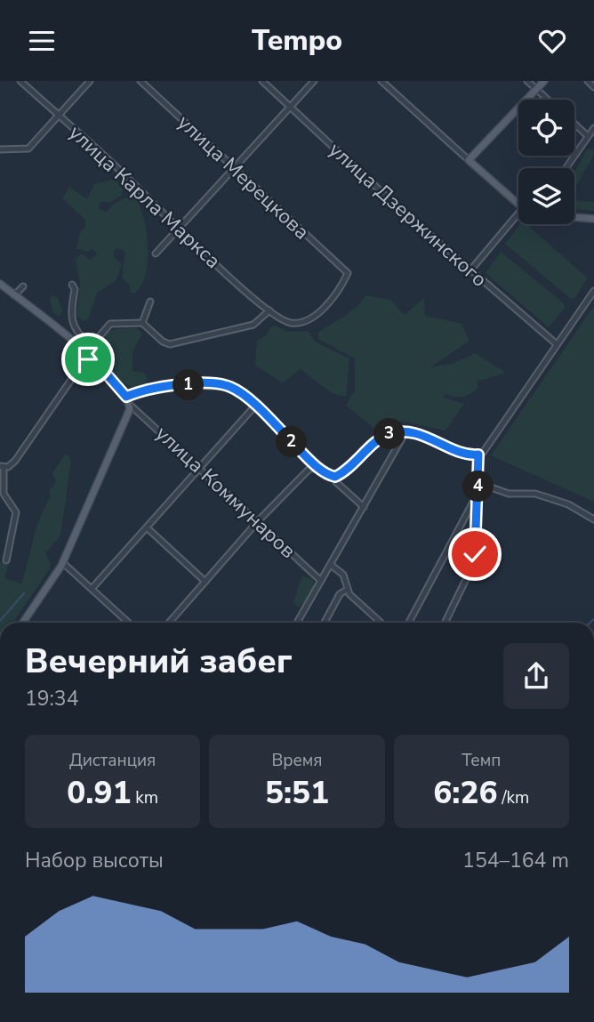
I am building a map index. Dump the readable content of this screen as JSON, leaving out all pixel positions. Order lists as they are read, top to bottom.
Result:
{
  "streets": {
    "street": [
      "улица Мерецкова",
      "улица Карла Маркса",
      "улица Дзержинского",
      "улица Коммунаров"
    ]
  },
  "crossings": [
    ["улица Мерецкова", "улица Карла Маркса"]
  ],
  "page": {
    "header": "Tempo",
    "pins": [
      "1",
      "3",
      "2",
      "4"
    ],
    "heading": ["Вечерний забег", "19:34"],
    "stats": [
      ["Дистанция", "0.91 km"],
      ["Время", "5:51"],
      ["Темп", "6:26 /km"]
    ],
    "chart": ["Набор высоты", "154–164 m"]
  }
}
